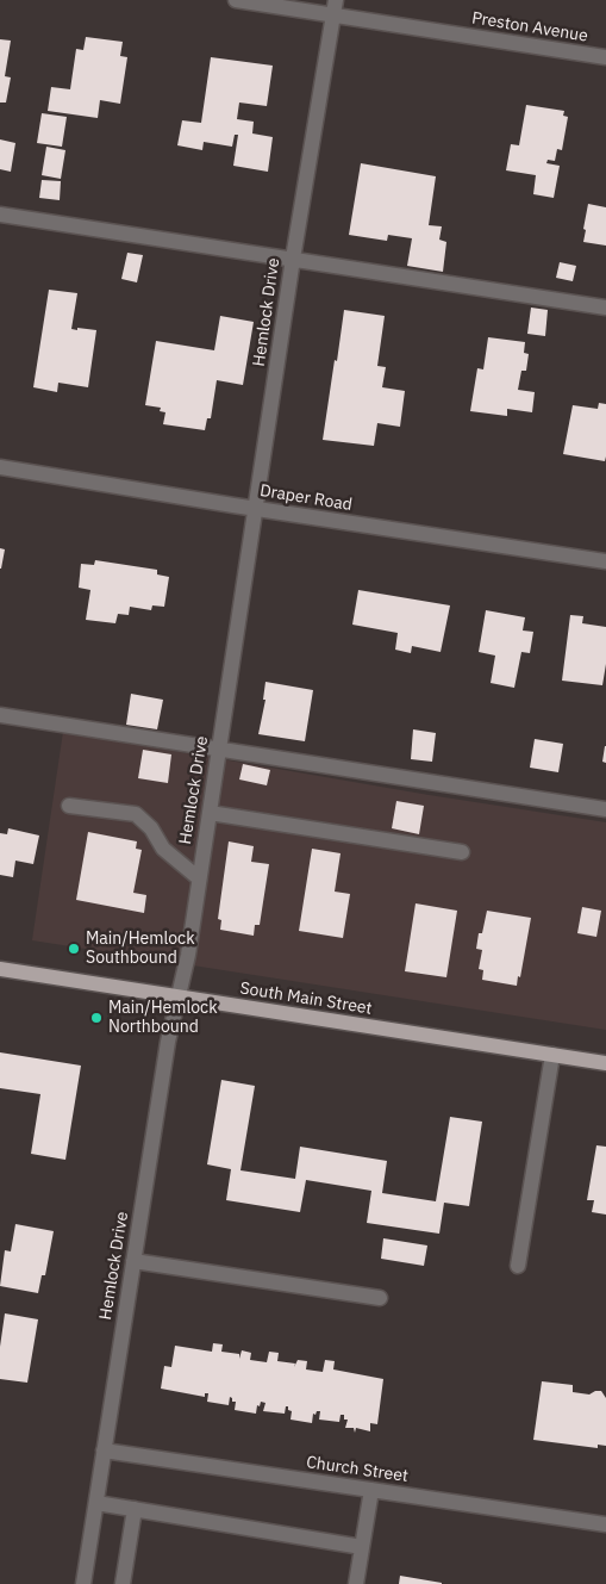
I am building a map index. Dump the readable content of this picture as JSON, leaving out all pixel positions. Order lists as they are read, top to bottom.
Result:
{
  "streets": {
    "main road": ["South Main Street"],
    "street": [
      "Preston Avenue",
      "Hemlock Drive",
      "Draper Road",
      "Church Street"
    ]
  },
  "crossings": [
    ["Preston Avenue", "Hemlock Drive"],
    ["Hemlock Drive", "Draper Road"],
    ["Hemlock Drive", "South Main Street"],
    ["Hemlock Drive", "Church Street"]
  ],
  "places": ["Main/Hemlock Southbound", "Main/Hemlock Northbound"]
}
